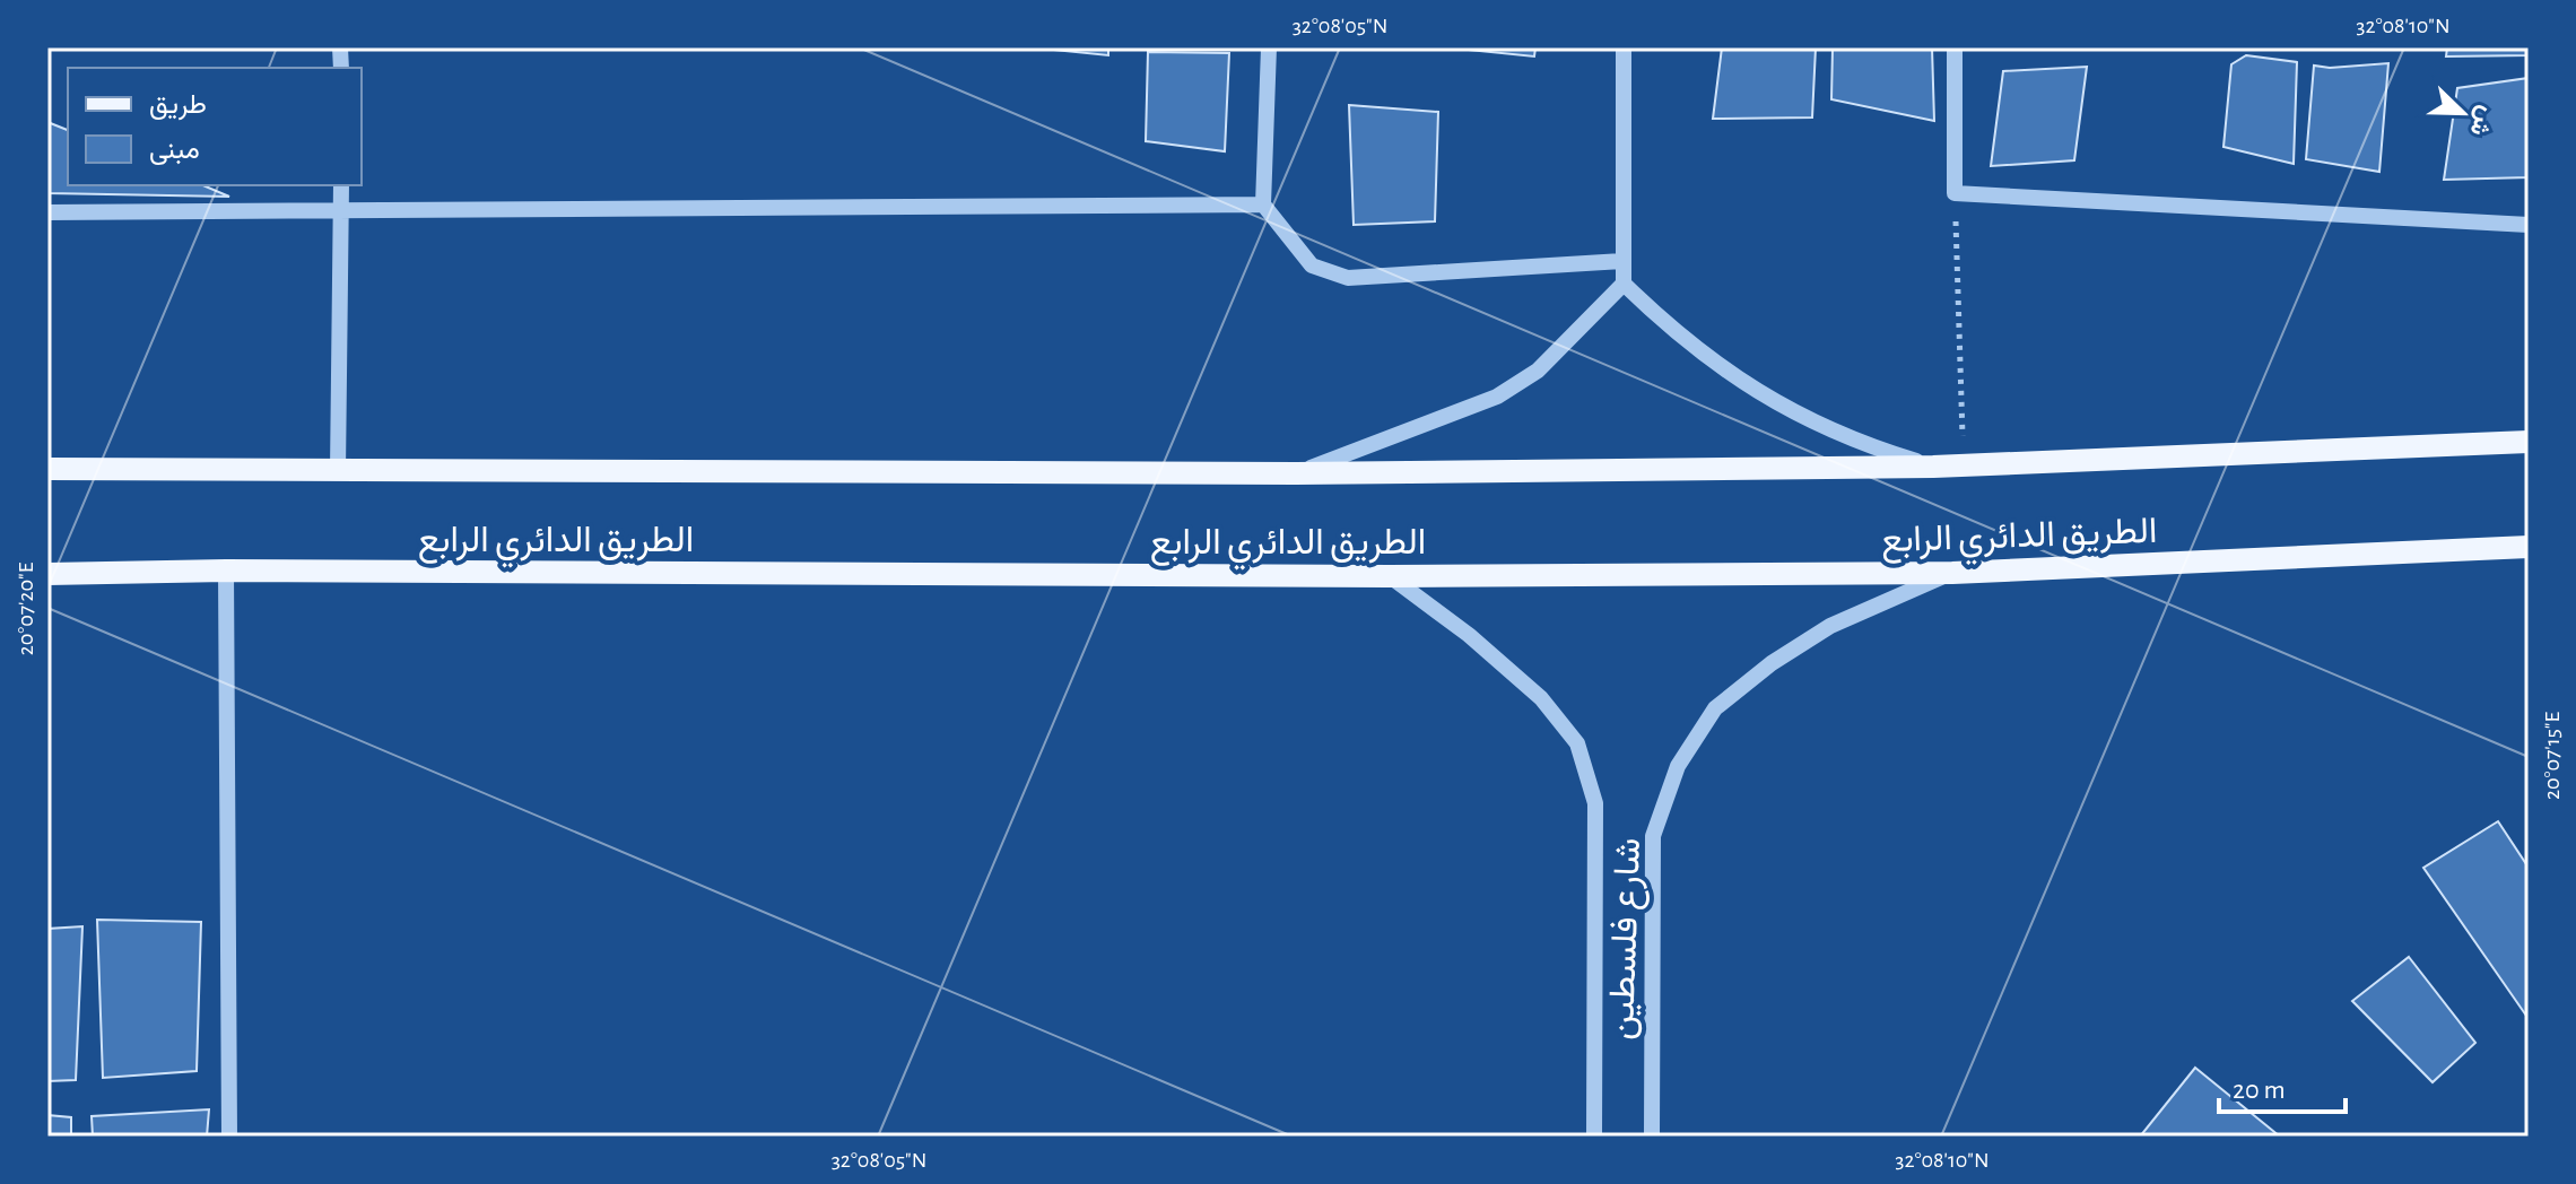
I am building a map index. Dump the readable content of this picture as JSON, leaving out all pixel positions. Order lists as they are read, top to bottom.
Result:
{
  "streets": {
    "main road": ["الطريق الدائري الرابع"],
    "street": ["شارع فلسطين"]
  },
  "crossings": [
    ["الطريق الدائري الرابع", "شارع فلسطين"]
  ],
  "legend": ["طريق", "مبنى"],
  "scale_bar": "20 m",
  "north": "bottom right",
  "coordinates": [
    "32°08'05\"N",
    "32°08'10\"N",
    "20°07'20\"E",
    "20°07'15\"E"
  ]
}
